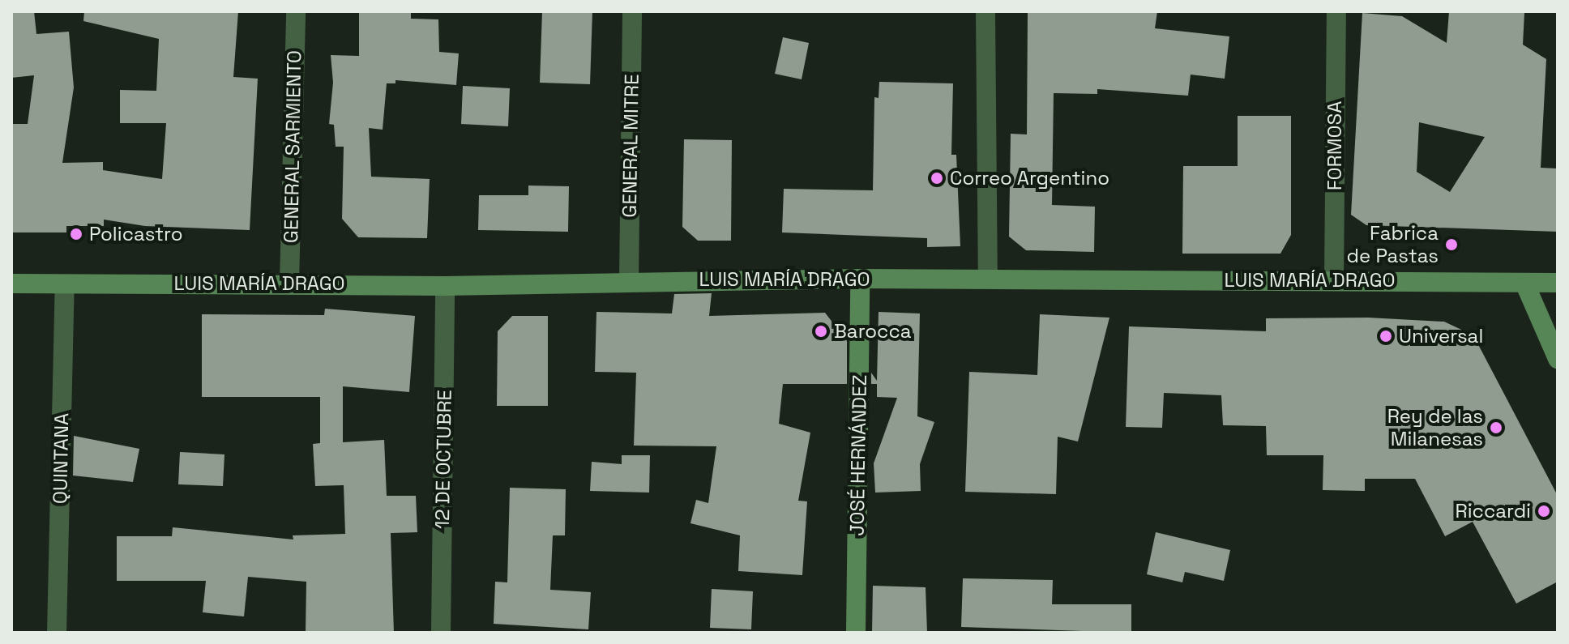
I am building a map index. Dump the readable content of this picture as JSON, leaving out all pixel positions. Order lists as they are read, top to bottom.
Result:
{
  "streets": {
    "main road": ["LUIS MARÍA DRAGO", "JOSÉ HERNÁNDEZ"],
    "street": [
      "GENERAL MITRE",
      "FORMOSA",
      "GENERAL SARMIENTO",
      "QUINTANA",
      "12 DE OCTUBRE"
    ]
  },
  "crossings": [
    ["GENERAL MITRE", "LUIS MARÍA DRAGO"],
    ["FORMOSA", "LUIS MARÍA DRAGO"],
    ["GENERAL SARMIENTO", "LUIS MARÍA DRAGO"],
    ["LUIS MARÍA DRAGO", "JOSÉ HERNÁNDEZ"],
    ["LUIS MARÍA DRAGO", "QUINTANA"],
    ["LUIS MARÍA DRAGO", "12 DE OCTUBRE"]
  ],
  "places": [
    "Correo Argentino",
    "Policastro",
    "Fabrica de Pastas",
    "Barocca",
    "Universal",
    "Rey de las Milanesas",
    "Riccardi"
  ]
}
